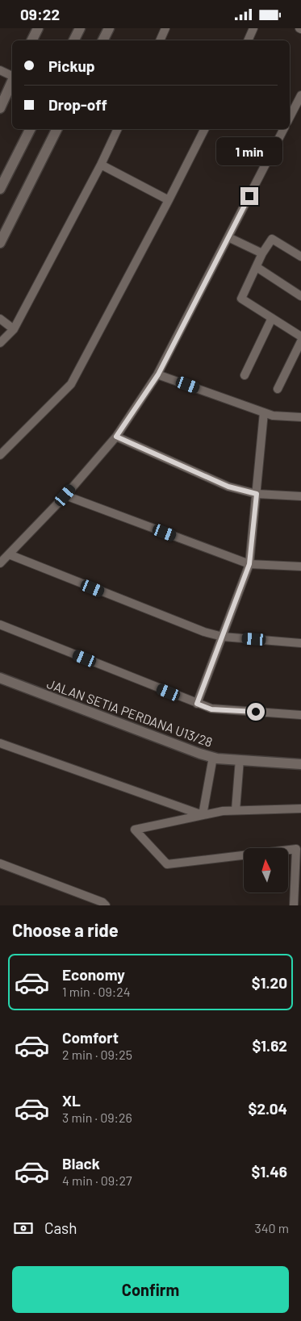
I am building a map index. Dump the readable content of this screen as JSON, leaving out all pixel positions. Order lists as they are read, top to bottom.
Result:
{
  "streets": {
    "street": ["JALAN SETIA PERDANA U13/28"]
  },
  "north": "top",
  "page": {
    "status": "09:22",
    "banner": ["Pickup", "Drop-off"],
    "bubble": "1 min",
    "heading": "Choose a ride",
    "list": [
      {
        "name": "Economy",
        "note": "1 min · 09:24",
        "value": "$1.20"
      },
      {
        "name": "Comfort",
        "note": "2 min · 09:25",
        "value": "$1.62"
      },
      {
        "name": "XL",
        "note": "3 min · 09:26",
        "value": "$2.04"
      },
      {
        "name": "Black",
        "note": "4 min · 09:27",
        "value": "$1.46"
      }
    ],
    "pay": ["Cash", "340 m"],
    "buttons": "Confirm"
  }
}
